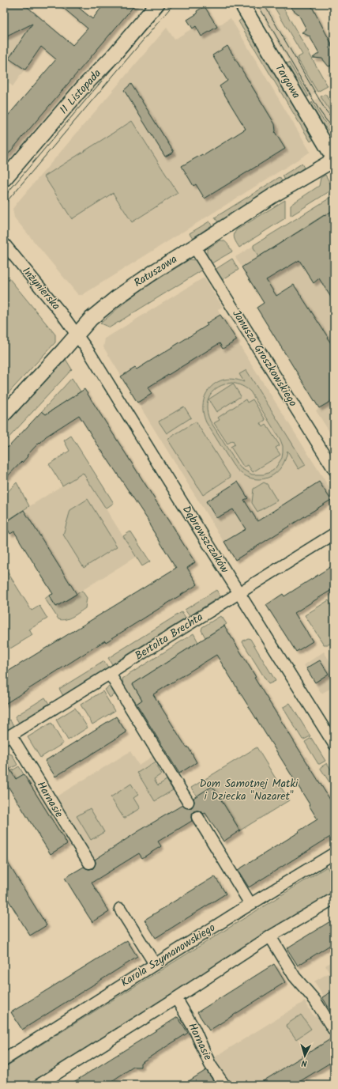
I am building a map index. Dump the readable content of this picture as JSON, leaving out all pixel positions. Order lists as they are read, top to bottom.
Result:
{
  "streets": {
    "street": [
      "Targowa",
      "11 Listopada",
      "Ratuszowa",
      "Inżynierska",
      "Janusza Groszkowskiego",
      "Dąbrowszczaków",
      "Bertolta Brechta",
      "Harnasie",
      "Karola Szymanowskiego"
    ]
  },
  "crossings": [
    ["Targowa", "Ratuszowa"],
    ["Ratuszowa", "Inżynierska"],
    ["Ratuszowa", "Janusza Groszkowskiego"],
    ["Ratuszowa", "Dąbrowszczaków"],
    ["Inżynierska", "Dąbrowszczaków"],
    ["Dąbrowszczaków", "Bertolta Brechta"],
    ["Bertolta Brechta", "Harnasie"]
  ],
  "parks": ["Dom Samotnej Matki i Dziecka \"Nazaret\""],
  "north": "bottom"
}
